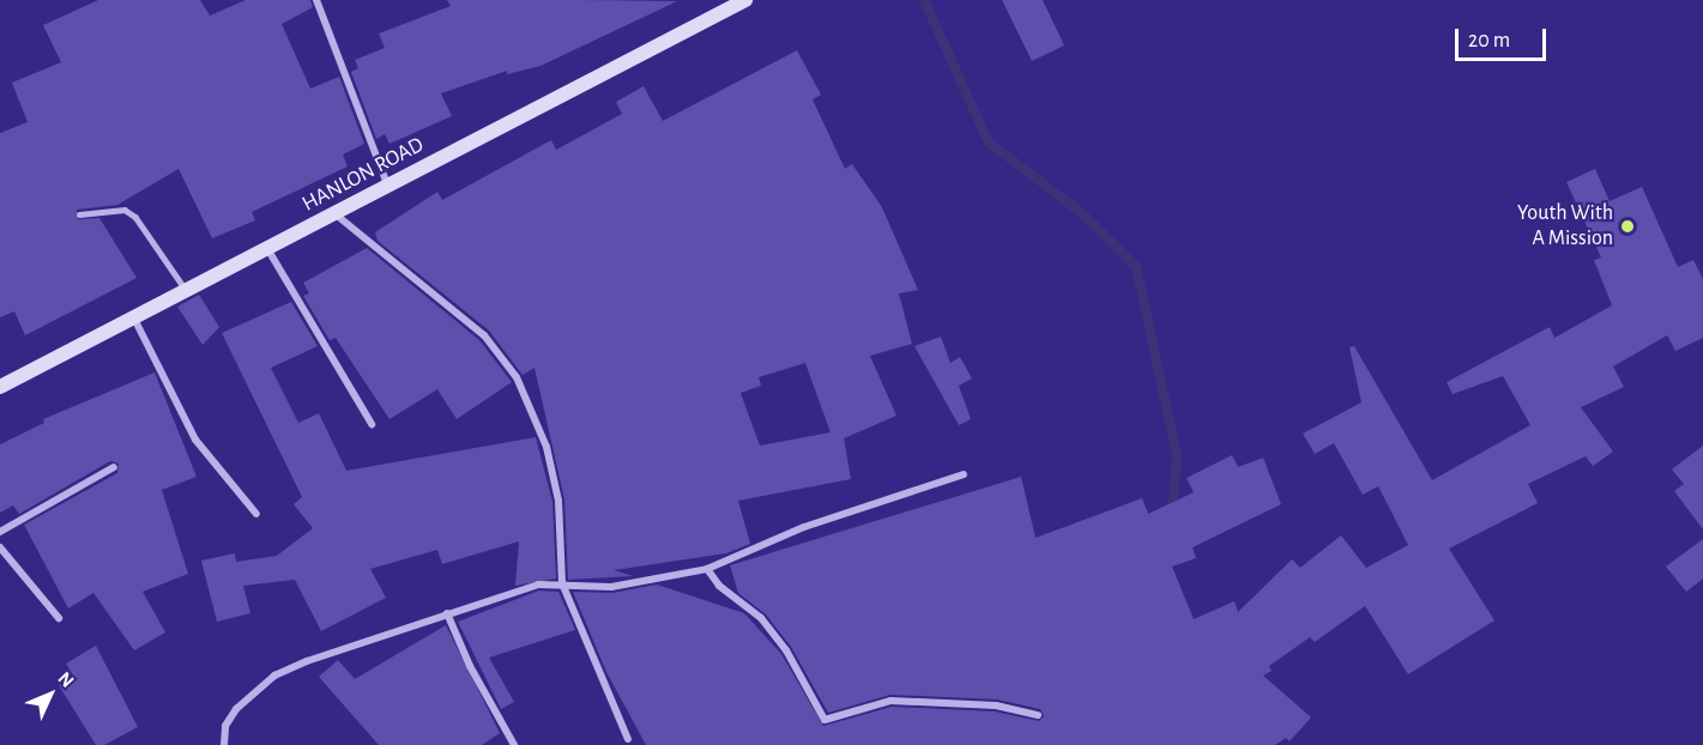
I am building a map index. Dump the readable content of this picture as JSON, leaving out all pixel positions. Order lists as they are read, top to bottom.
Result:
{
  "streets": {
    "main road": ["HANLON ROAD"]
  },
  "places": ["Youth With A Mission"],
  "scale_bar": "20 m",
  "north": "top right"
}
